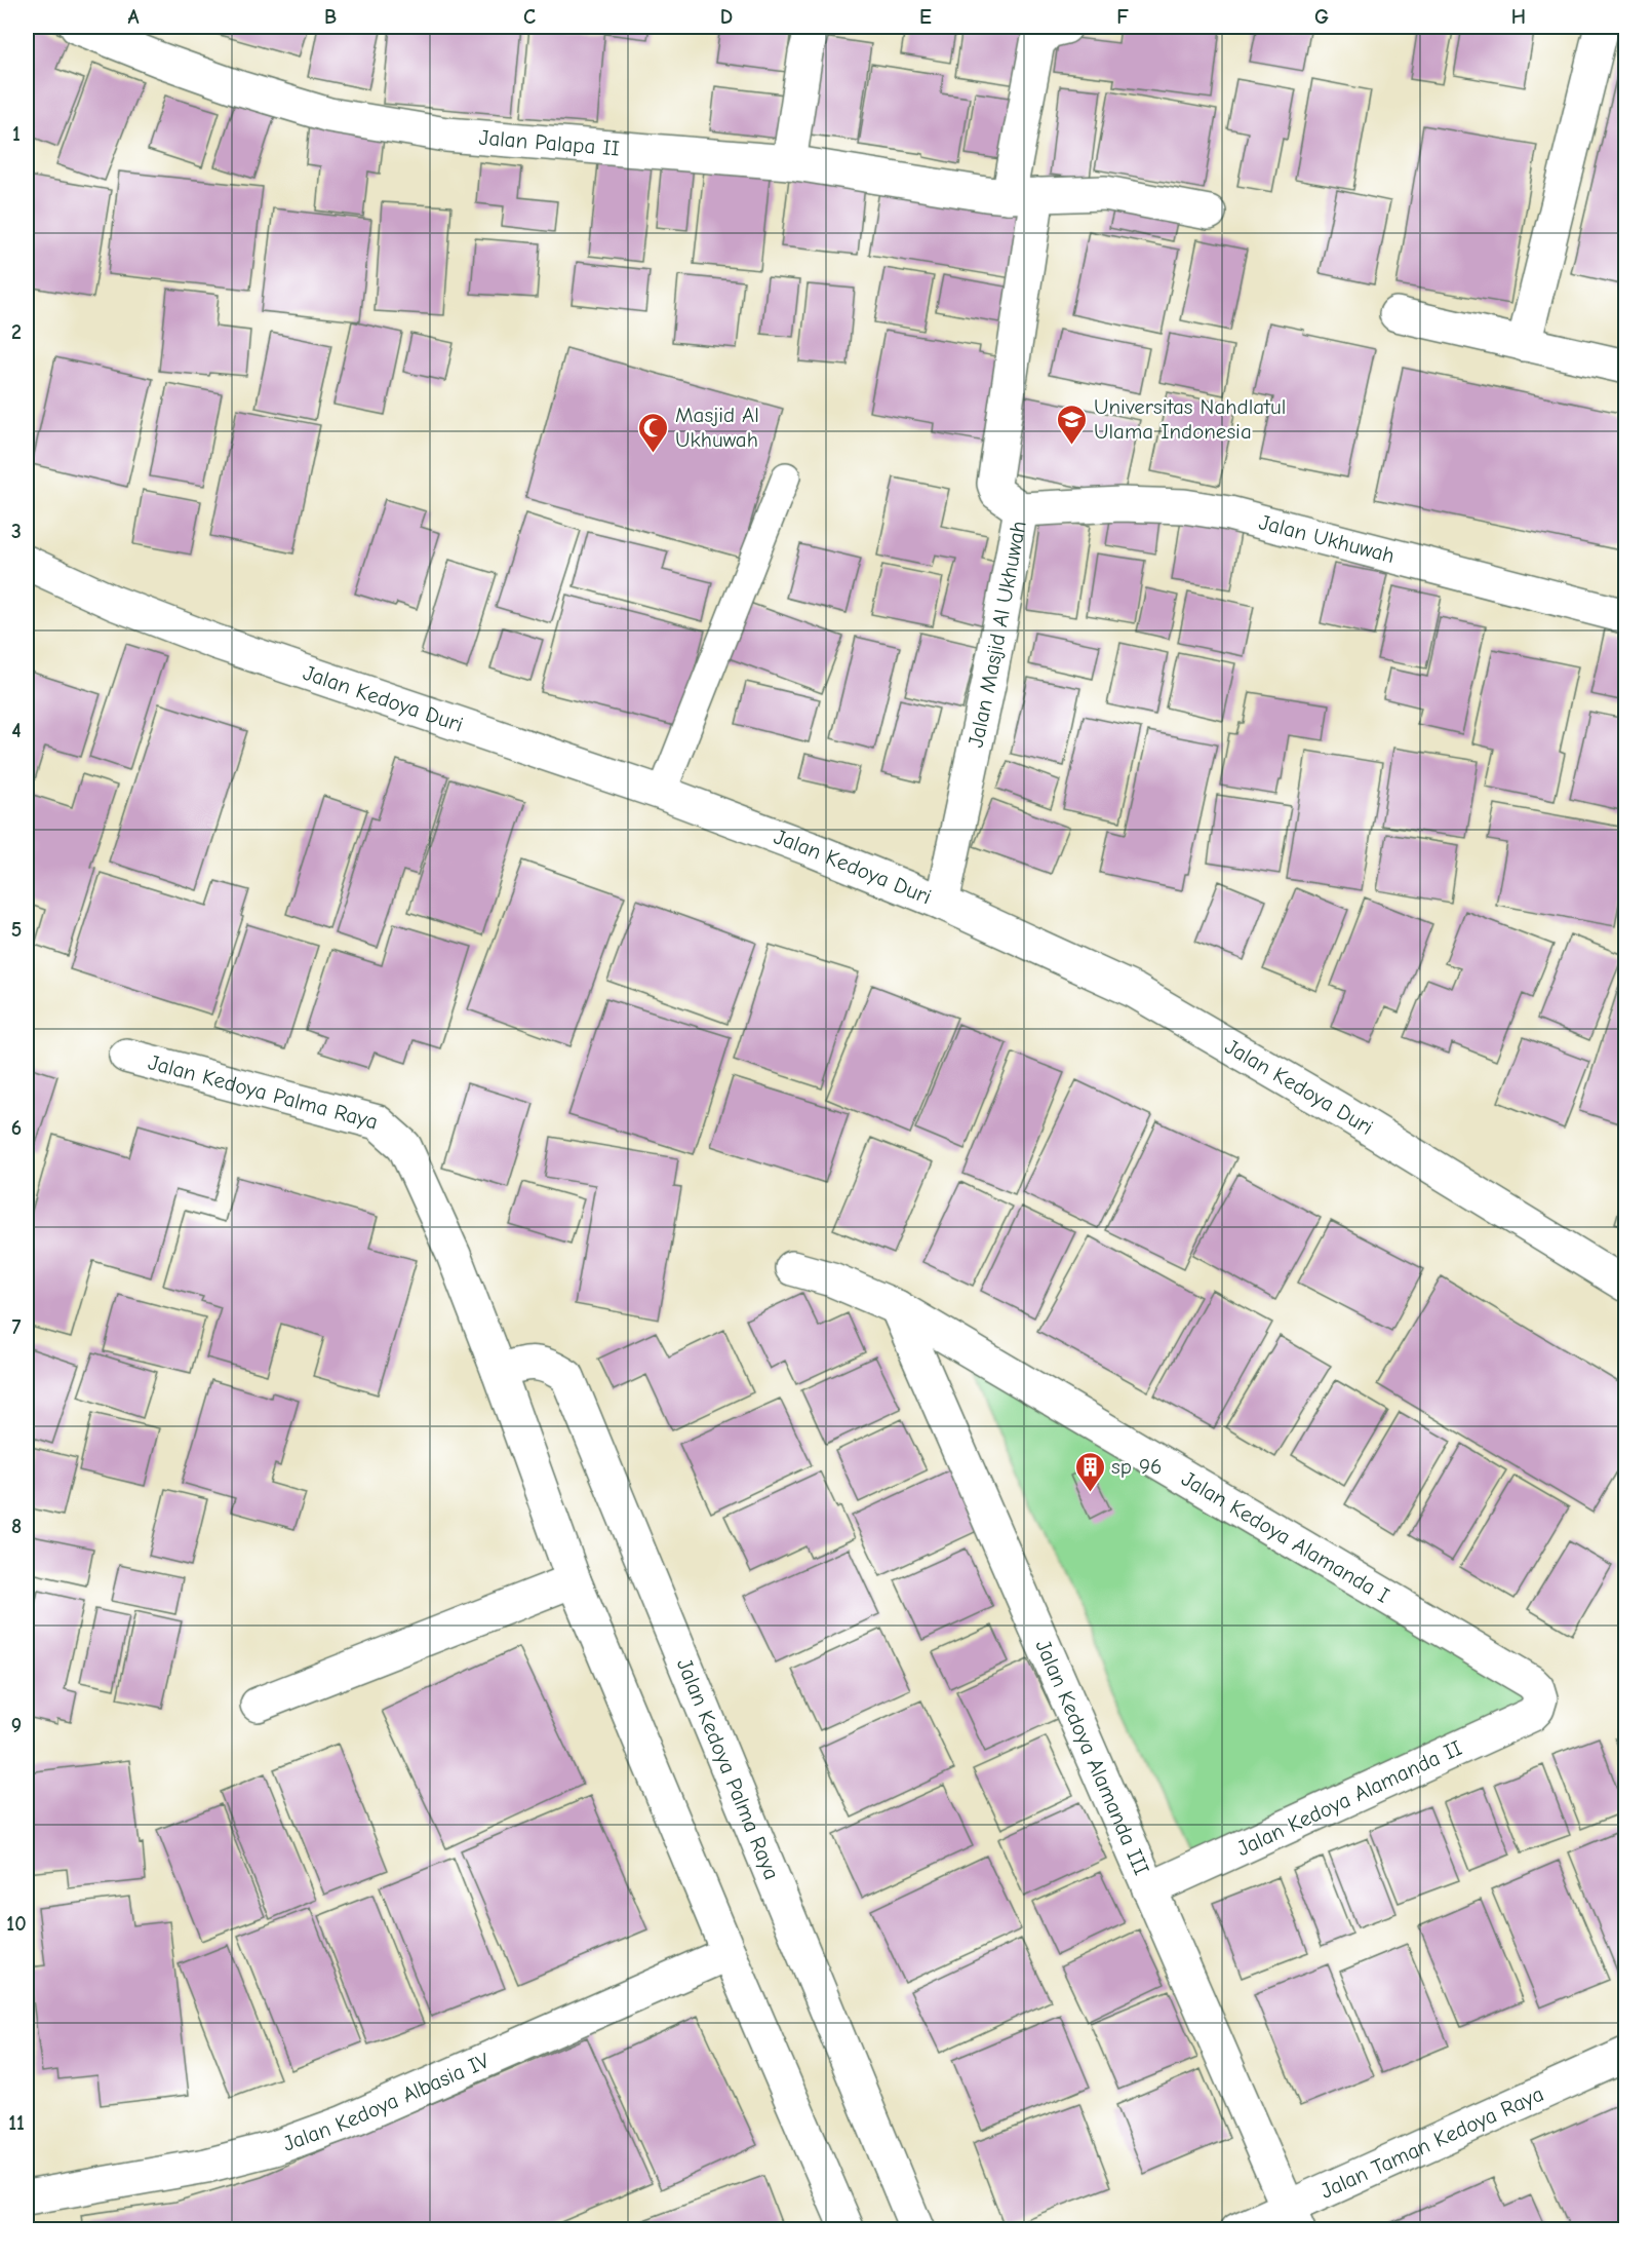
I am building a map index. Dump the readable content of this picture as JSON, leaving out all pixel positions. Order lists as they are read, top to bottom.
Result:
{
  "streets": {
    "street": [
      "Jalan Palapa II",
      "Jalan Ukhuwah",
      "Jalan Masjid Al Ukhuwah",
      "Jalan Kedoya Duri",
      "Jalan Kedoya Palma Raya",
      "Jalan Kedoya Alamanda I",
      "Jalan Kedoya Alamanda III",
      "Jalan Kedoya Alamanda II",
      "Jalan Kedoya Albasia IV",
      "Jalan Taman Kedoya Raya"
    ]
  },
  "crossings": [
    ["Jalan Palapa II", "Jalan Masjid Al Ukhuwah"],
    ["Jalan Ukhuwah", "Jalan Masjid Al Ukhuwah"],
    ["Jalan Masjid Al Ukhuwah", "Jalan Kedoya Duri"],
    ["Jalan Kedoya Palma Raya", "Jalan Kedoya Albasia IV"],
    ["Jalan Kedoya Alamanda I", "Jalan Kedoya Alamanda III"],
    ["Jalan Kedoya Alamanda I", "Jalan Kedoya Alamanda II"],
    ["Jalan Kedoya Alamanda III", "Jalan Kedoya Alamanda II"],
    ["Jalan Kedoya Alamanda III", "Jalan Taman Kedoya Raya"]
  ],
  "places": {
    "school or university": ["Universitas Nahdlatul Ulama Indonesia"],
    "mosque": ["Masjid Al Ukhuwah"],
    "building": ["sp 96"]
  },
  "grid": {
    "columns": [
      "A",
      "B",
      "C",
      "D",
      "E",
      "F",
      "G",
      "H"
    ],
    "rows": [
      "1",
      "2",
      "3",
      "4",
      "5",
      "6",
      "7",
      "8",
      "9",
      "10",
      "11"
    ]
  }
}
